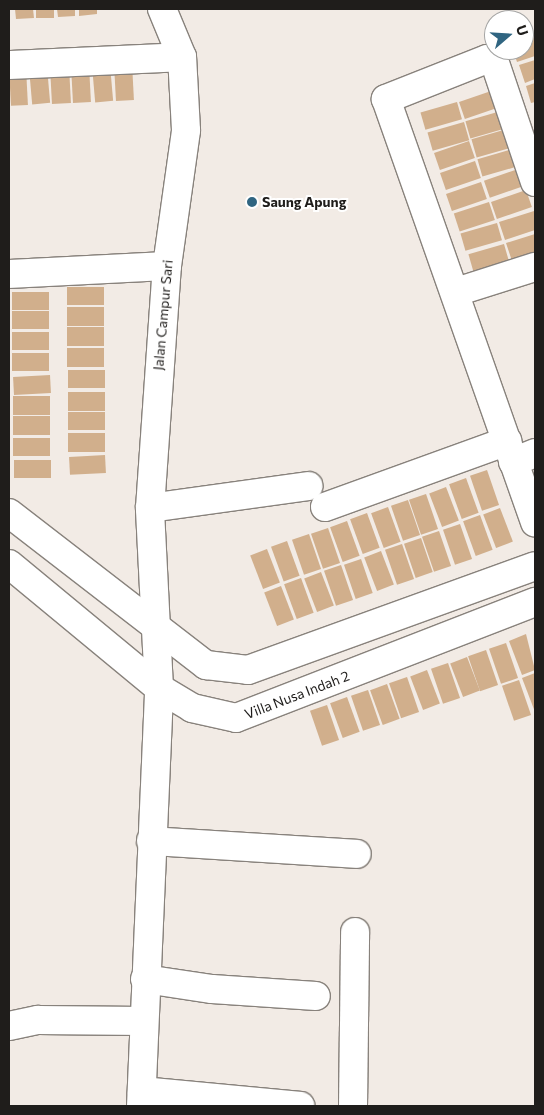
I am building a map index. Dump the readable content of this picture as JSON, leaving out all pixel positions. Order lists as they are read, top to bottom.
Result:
{
  "streets": {
    "street": ["Jalan Campur Sari", "Villa Nusa Indah 2"]
  },
  "crossings": [
    ["Jalan Campur Sari", "Villa Nusa Indah 2"]
  ],
  "places": ["Saung Apung"],
  "north": "right"
}
